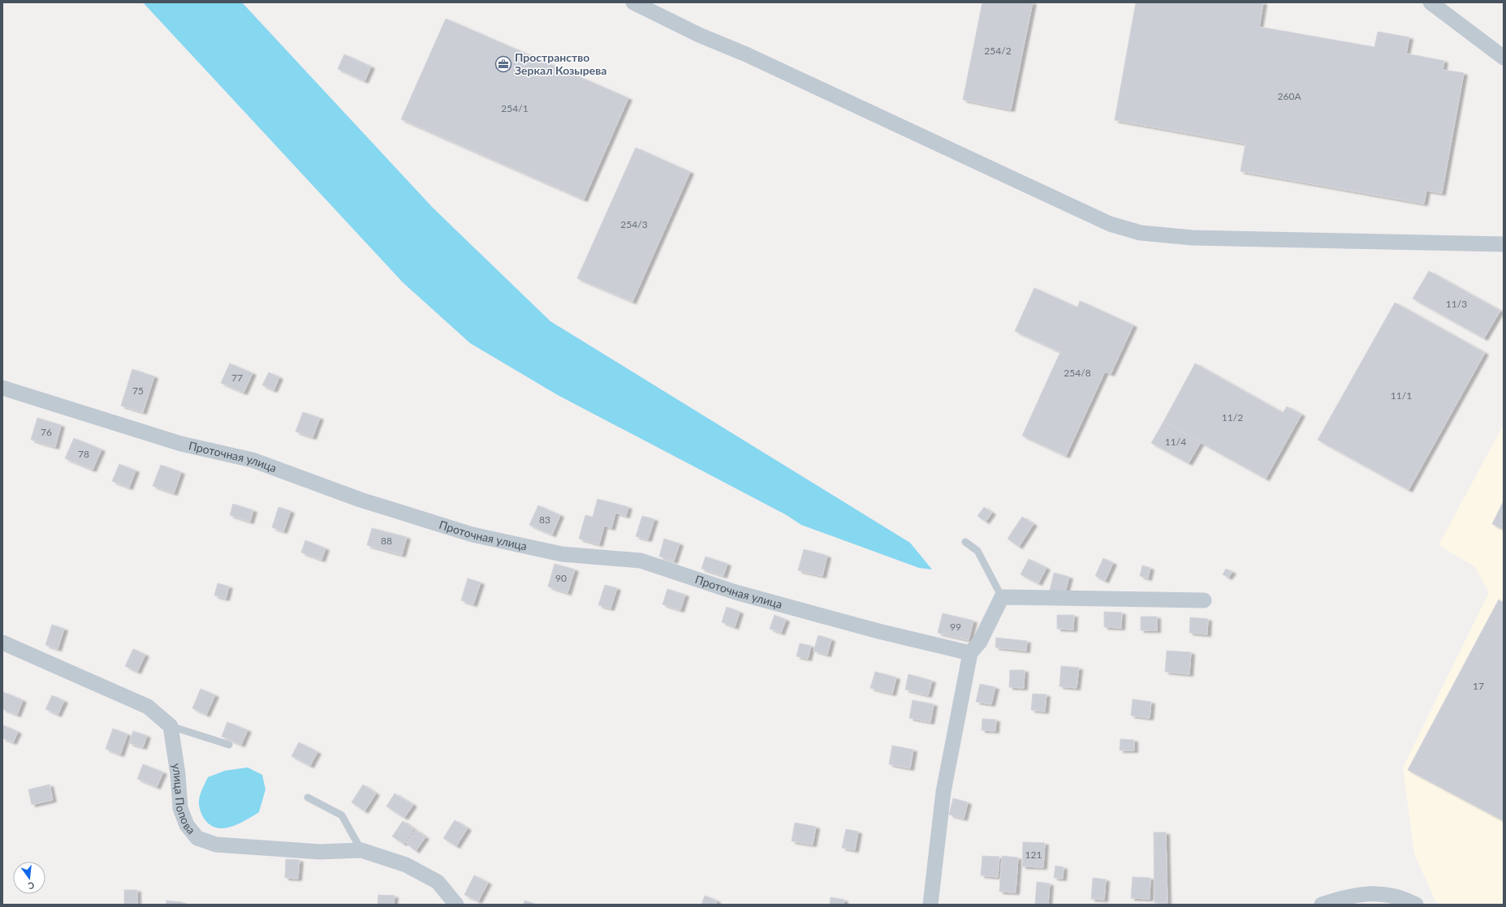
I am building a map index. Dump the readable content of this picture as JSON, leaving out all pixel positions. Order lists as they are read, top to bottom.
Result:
{
  "streets": {
    "street": ["Проточная улица", "улица Попова"]
  },
  "places": {
    "office": ["Пространство Зеркал Козырева"]
  },
  "house_numbers": [
    "254/2",
    "260А",
    "254/1",
    "254/3",
    "11/3",
    "254/8",
    "77",
    "75",
    "11/1",
    "11/2",
    "76",
    "11/4",
    "78",
    "83",
    "88",
    "90",
    "99",
    "17",
    "121"
  ],
  "north": "bottom"
}
